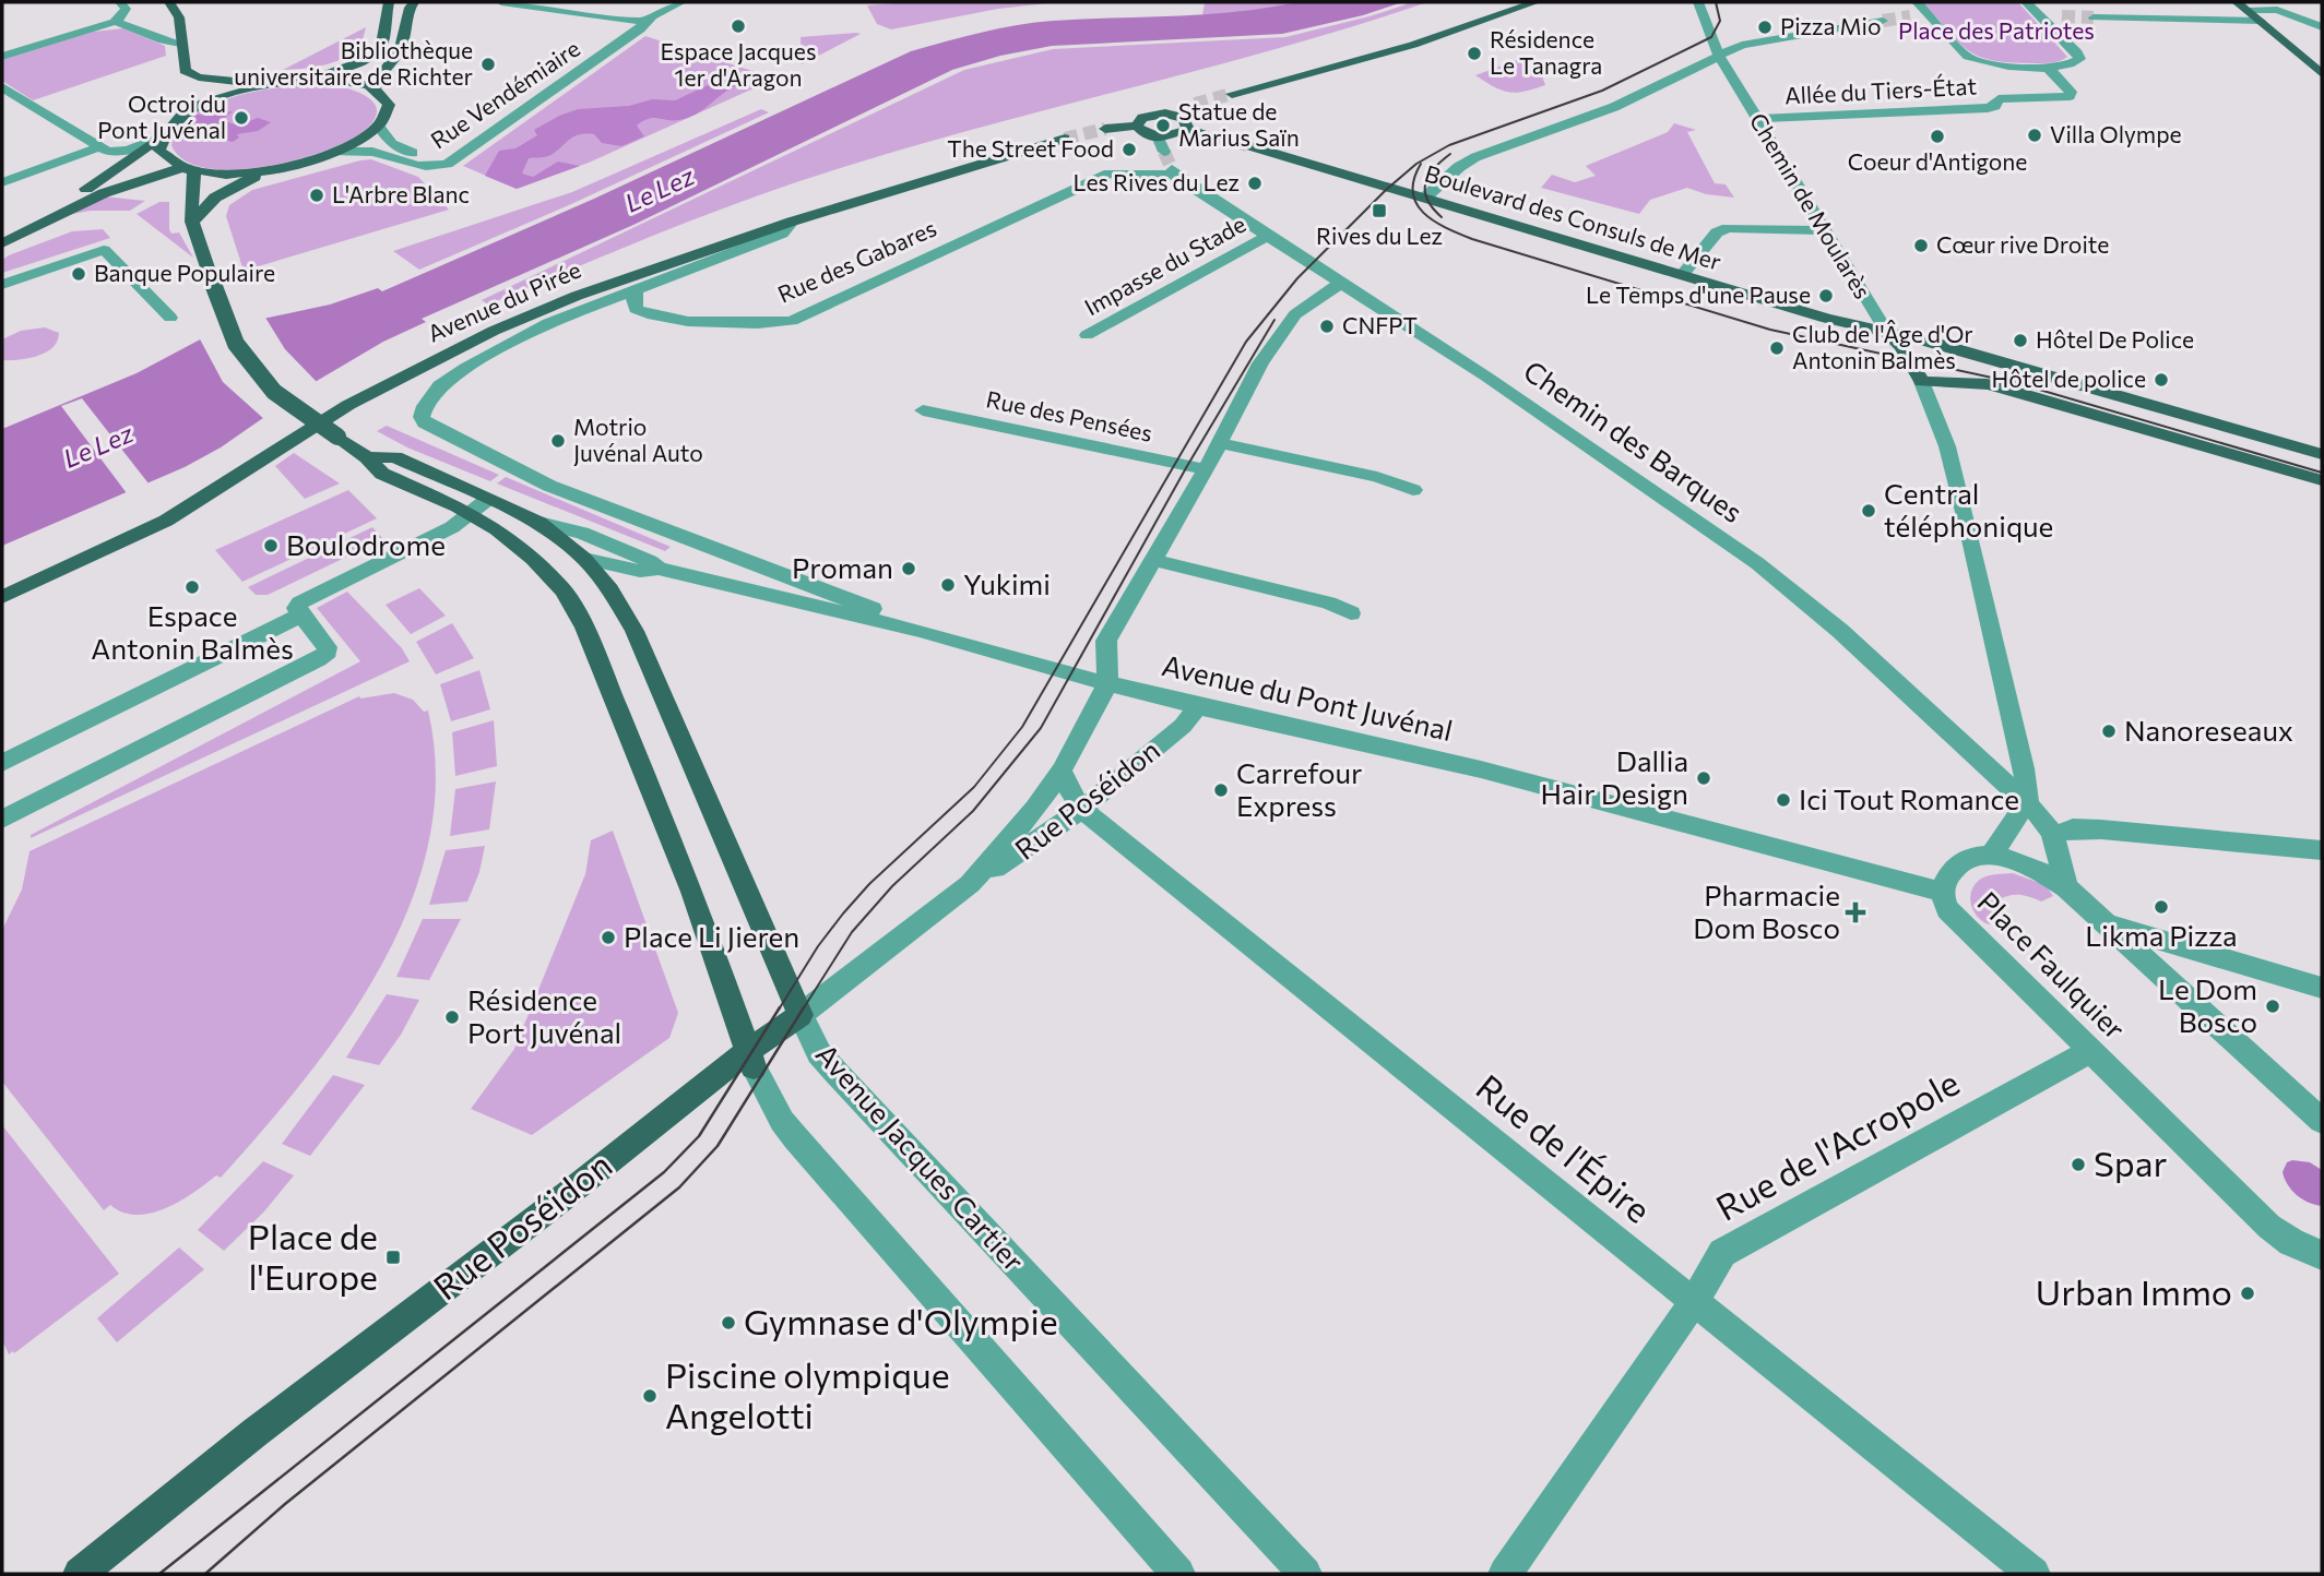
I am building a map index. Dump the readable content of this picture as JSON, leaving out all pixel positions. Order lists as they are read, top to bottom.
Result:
{
  "streets": {
    "main road": [
      "Chemin de Moularès",
      "Boulevard des Consuls de Mer",
      "Avenue du Pirée",
      "Avenue du Pont Juvénal",
      "Rue Poséidon",
      "Avenue Jacques Cartier"
    ],
    "street": [
      "Allée du Tiers-État",
      "Rue Vendémiaire",
      "Rue des Gabares",
      "Impasse du Stade",
      "Rue des Pensées",
      "Chemin des Barques",
      "Place Faulquier",
      "Rue de l'Acropole",
      "Rue de l'Épire"
    ]
  },
  "crossings": [
    ["Allée du Tiers-État", "Chemin de Moularès"],
    ["Chemin de Moularès", "Boulevard des Consuls de Mer"],
    ["Chemin de Moularès", "Chemin des Barques"],
    ["Rue des Gabares", "Chemin des Barques"],
    ["Impasse du Stade", "Chemin des Barques"],
    ["Avenue du Pont Juvénal", "Rue Poséidon"],
    ["Avenue du Pont Juvénal", "Place Faulquier"],
    ["Avenue du Pont Juvénal", "Avenue Jacques Cartier"],
    ["Rue Poséidon", "Rue de l'Épire"],
    ["Rue Poséidon", "Avenue Jacques Cartier"],
    ["Place Faulquier", "Rue de l'Acropole"],
    ["Rue de l'Acropole", "Rue de l'Épire"]
  ],
  "water": ["Le Lez"],
  "parks": ["Place des Patriotes"],
  "places": {
    "other": [
      "Espace Jacques 1er d'Aragon",
      "Pizza Mio",
      "Résidence Le Tanagra",
      "Bibliothèque universitaire de Richter",
      "Octroi du Pont Juvénal",
      "Statue de Marius Saïn",
      "Villa Olympe",
      "Coeur d'Antigone",
      "The Street Food",
      "Les Rives du Lez",
      "L'Arbre Blanc",
      "Cœur rive Droite",
      "Banque Populaire",
      "Le Temps d'une Pause",
      "CNFPT",
      "Hôtel De Police",
      "Club de l'Âge d'Or Antonin Balmès",
      "Hôtel de police",
      "Motrio Juvénal Auto",
      "Central téléphonique",
      "Boulodrome",
      "Proman",
      "Yukimi",
      "Espace Antonin Balmès",
      "Nanoreseaux",
      "Dallia Hair Design",
      "Carrefour Express",
      "Ici Tout Romance",
      "Likma Pizza",
      "Place Li Jieren",
      "Le Dom Bosco",
      "Résidence Port Juvénal",
      "Spar",
      "Urban Immo",
      "Gymnase d'Olympie",
      "Piscine olympique Angelotti"
    ],
    "transit": ["Rives du Lez", "Place de l'Europe"],
    "health": ["Pharmacie Dom Bosco"]
  }
}
